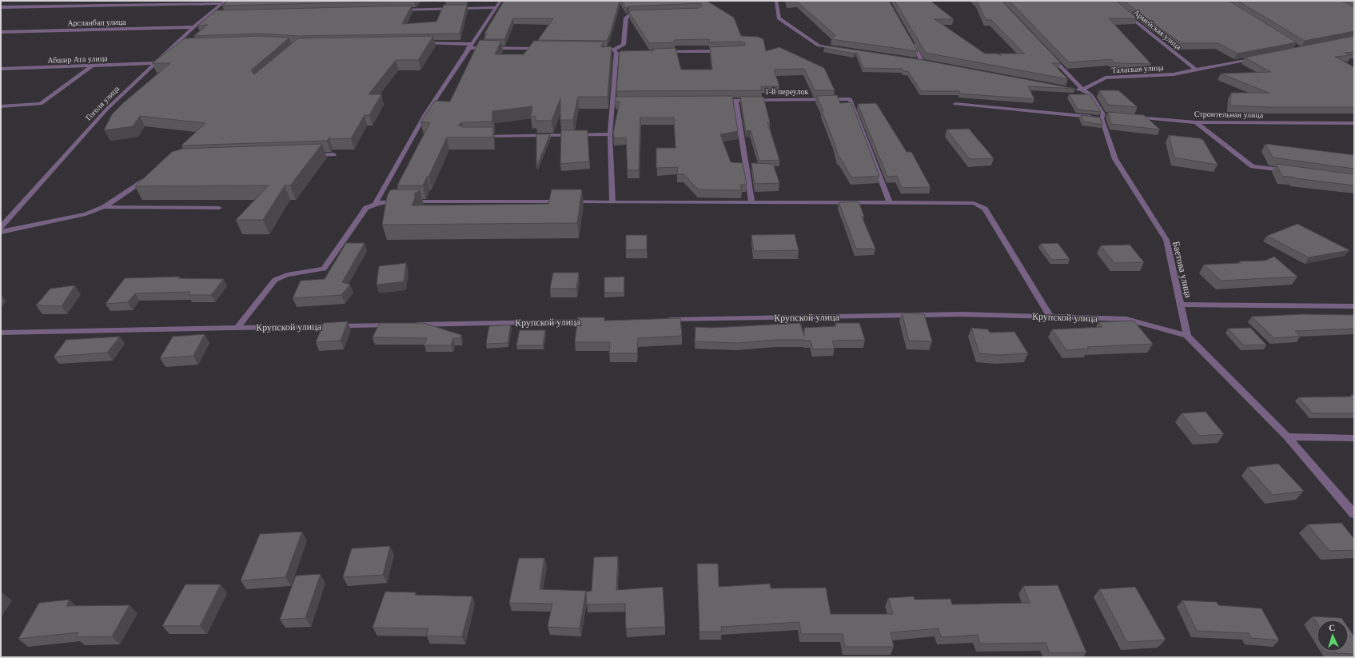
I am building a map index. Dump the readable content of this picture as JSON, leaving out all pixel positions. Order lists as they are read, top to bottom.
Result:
{
  "streets": {
    "street": [
      "Арсланбап улица",
      "Армейская улица",
      "Абшир Ата улица",
      "Талаская улица",
      "1-й переулок",
      "Гоголя улица",
      "Строительная улица",
      "Баетова улица",
      "Крупской улица"
    ]
  },
  "crossings": [
    ["Арсланбап улица", "Гоголя улица"],
    ["Армейская улица", "Талаская улица"],
    ["Абшир Ата улица", "Гоголя улица"],
    ["Талаская улица", "Баетова улица"],
    ["Баетова улица", "Крупской улица"]
  ],
  "north": "top"
}
